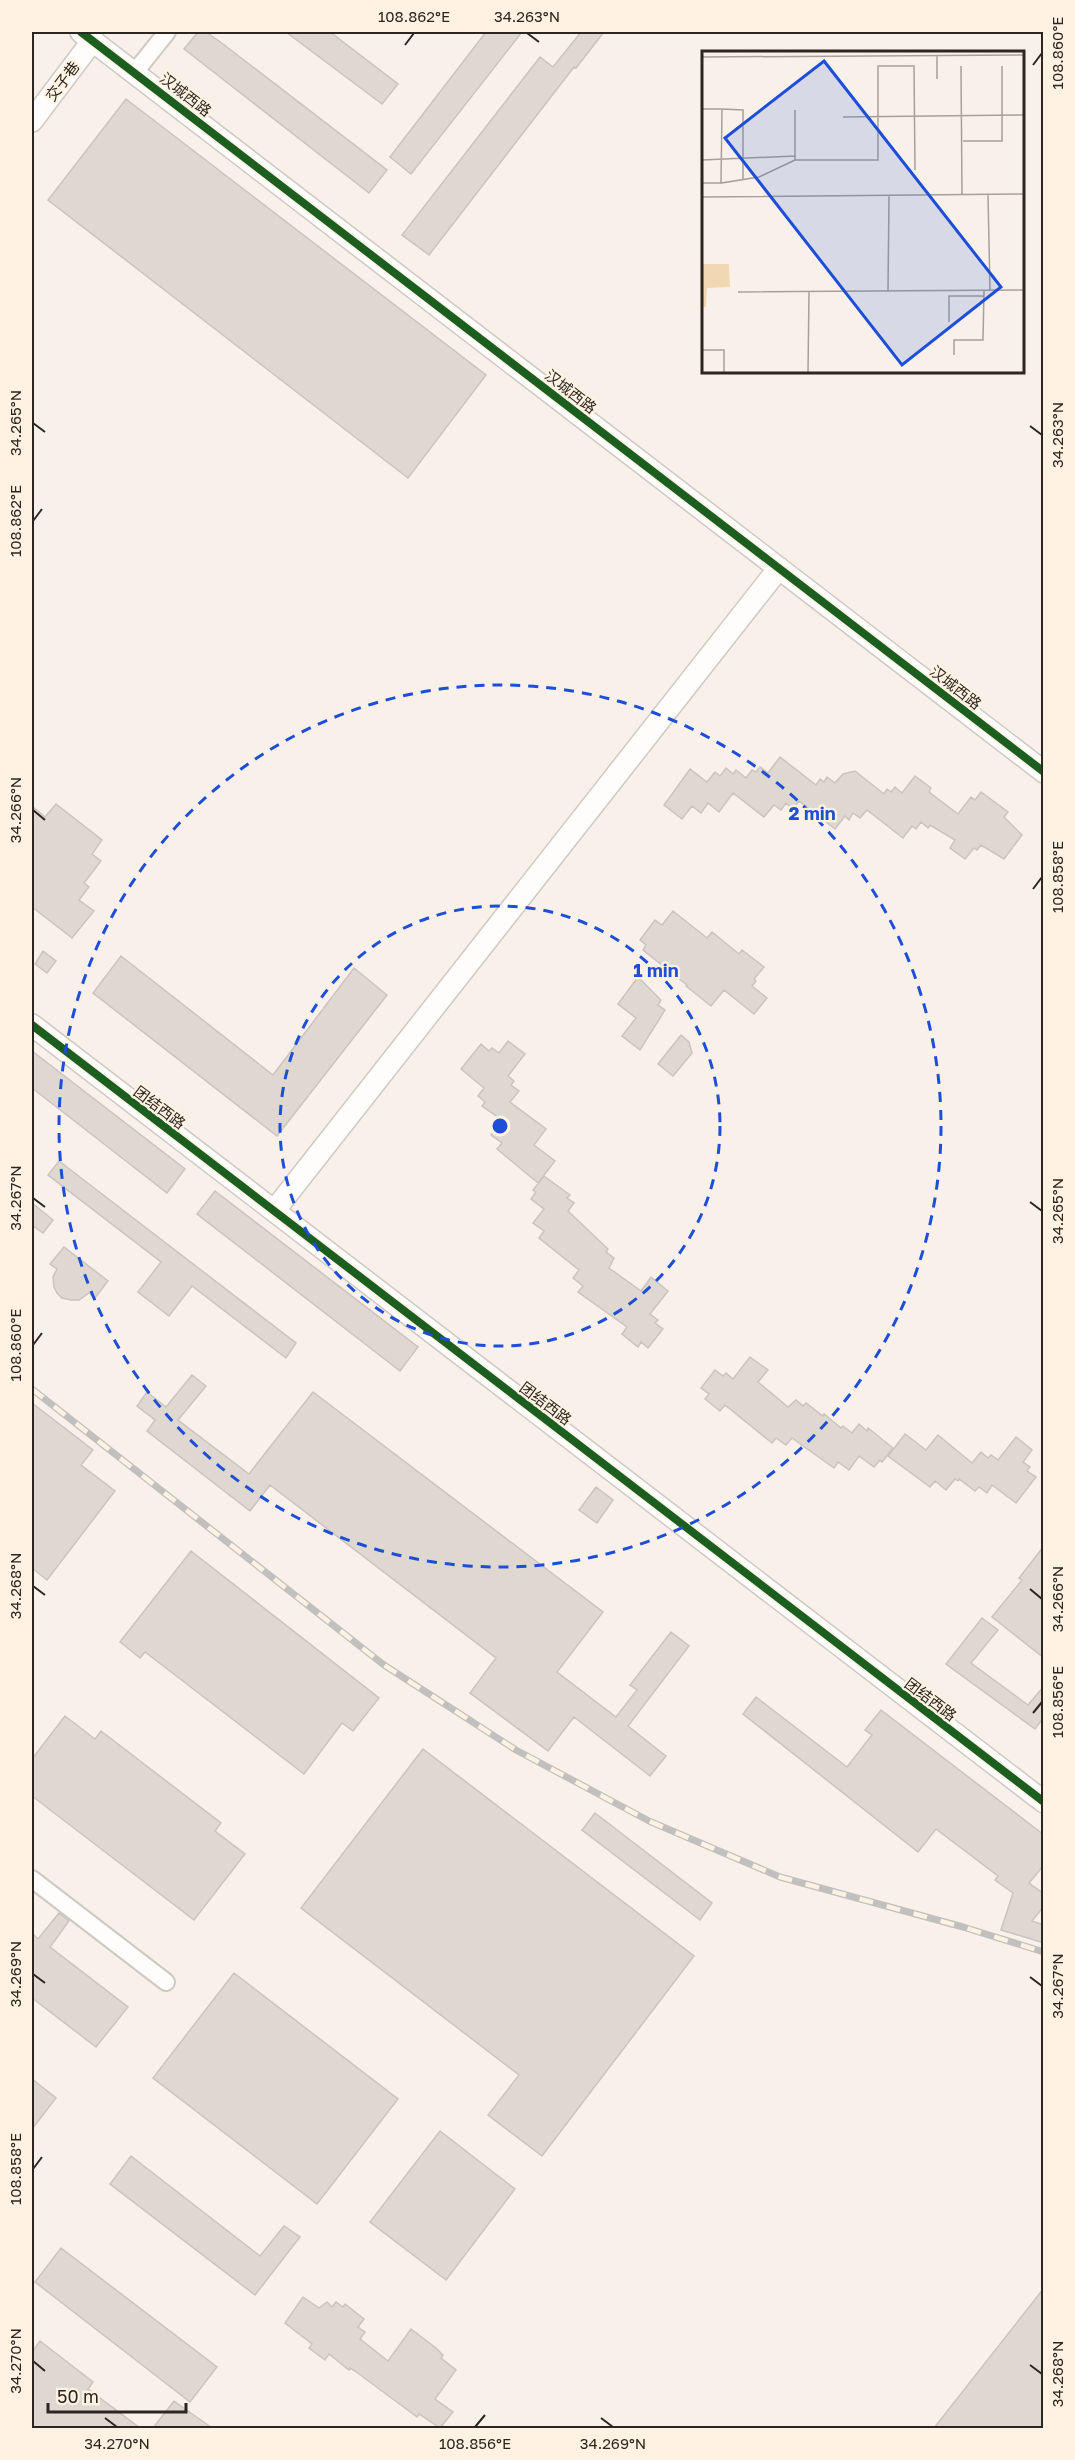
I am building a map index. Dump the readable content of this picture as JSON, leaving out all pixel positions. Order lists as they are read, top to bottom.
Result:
{
  "streets": {
    "street": ["交子巷", "汉城西路", "团结西路"]
  },
  "crossings": [
    ["交子巷", "汉城西路"]
  ],
  "scale_bar": "50 m",
  "coordinates": [
    "108.862°E",
    "34.263°N",
    "108.860°E",
    "34.265°N",
    "34.266°N",
    "108.858°E",
    "34.267°N",
    "34.268°N",
    "108.856°E",
    "34.269°N",
    "34.270°N"
  ],
  "rings": ["2 min", "1 min"]
}
